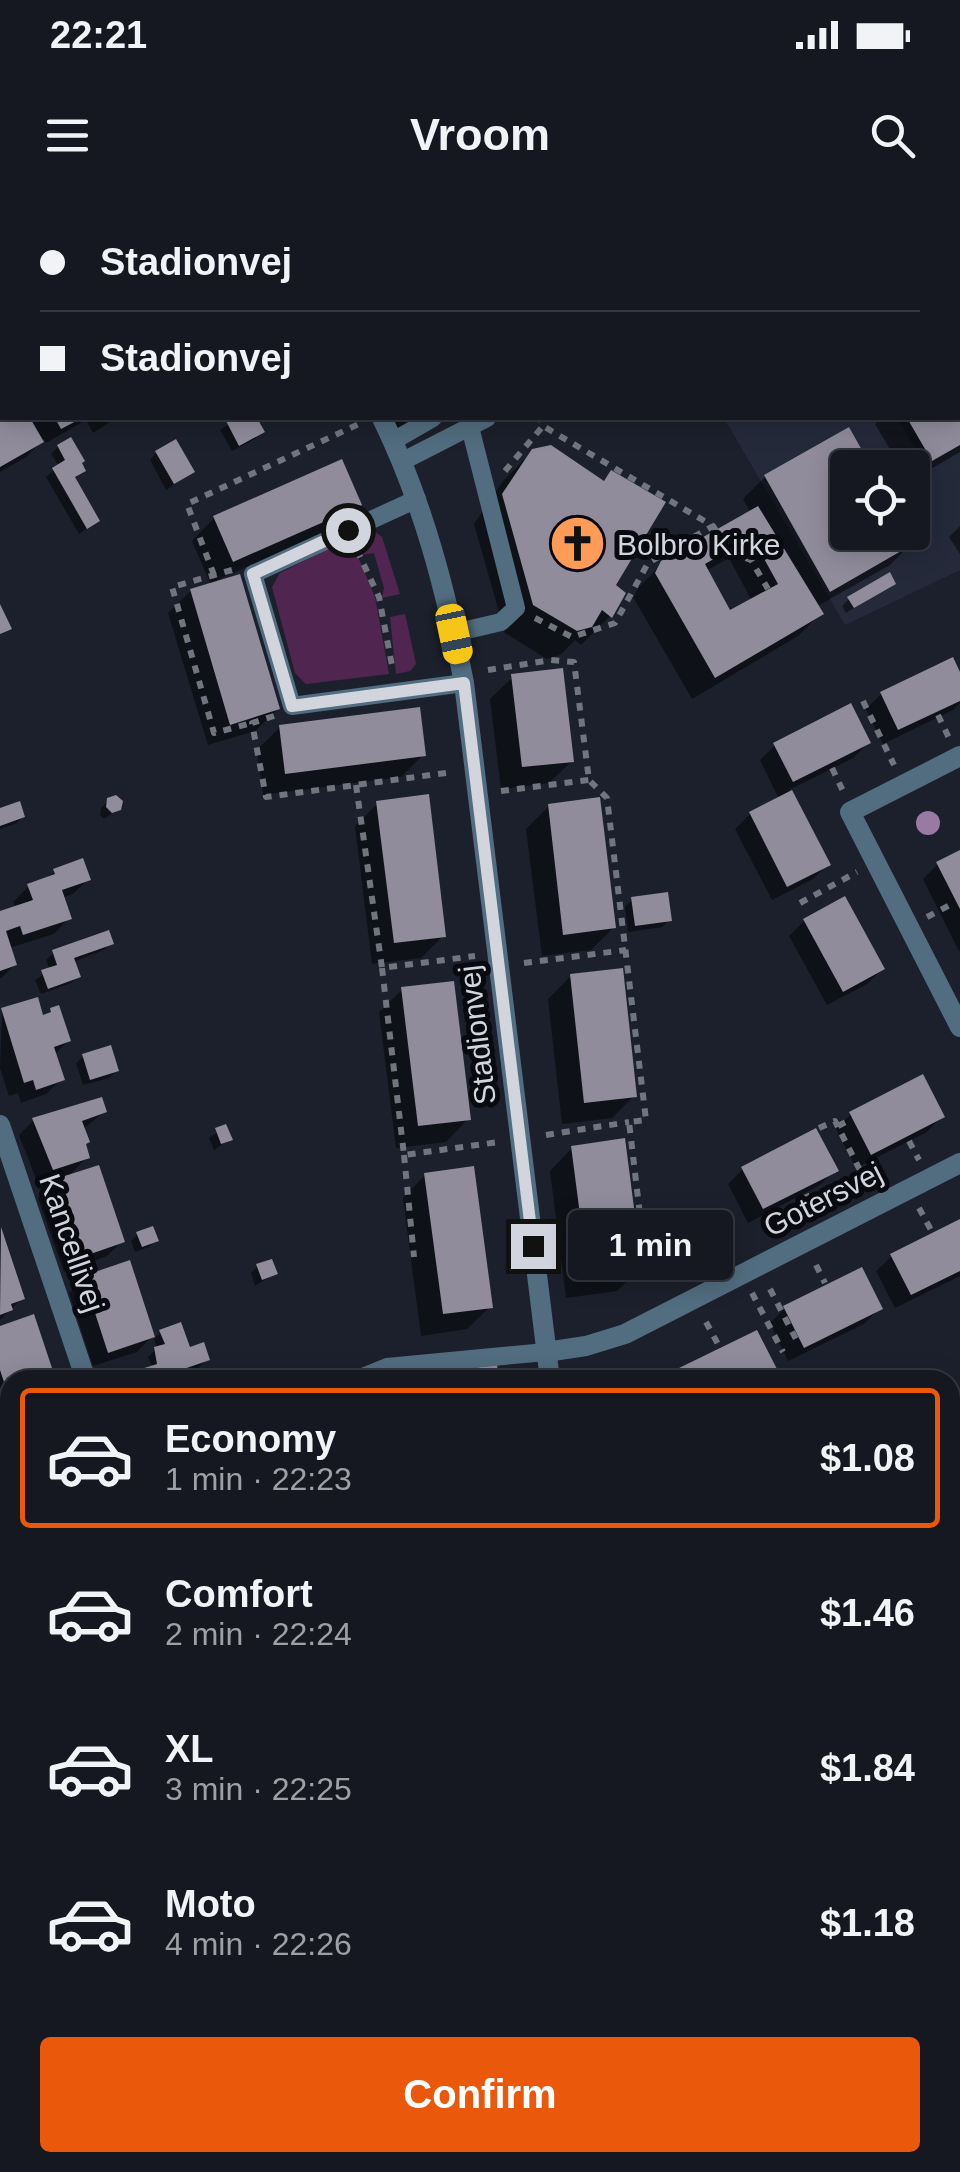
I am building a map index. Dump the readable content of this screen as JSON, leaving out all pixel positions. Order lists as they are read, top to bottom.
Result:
{
  "streets": {
    "street": ["Stadionvej", "Gotersvej", "Kancellivej"]
  },
  "crossings": [
    ["Stadionvej", "Gotersvej"]
  ],
  "places": {
    "church": ["Bolbro Kirke"]
  },
  "page": {
    "status": "22:21",
    "header": "Vroom",
    "banner": ["Stadionvej", "Stadionvej"],
    "bubble": "1 min",
    "list": [
      {
        "name": "Economy",
        "note": "1 min · 22:23",
        "value": "$1.08"
      },
      {
        "name": "Comfort",
        "note": "2 min · 22:24",
        "value": "$1.46"
      },
      {
        "name": "XL",
        "note": "3 min · 22:25",
        "value": "$1.84"
      },
      {
        "name": "Moto",
        "note": "4 min · 22:26",
        "value": "$1.18"
      }
    ],
    "buttons": "Confirm"
  }
}
